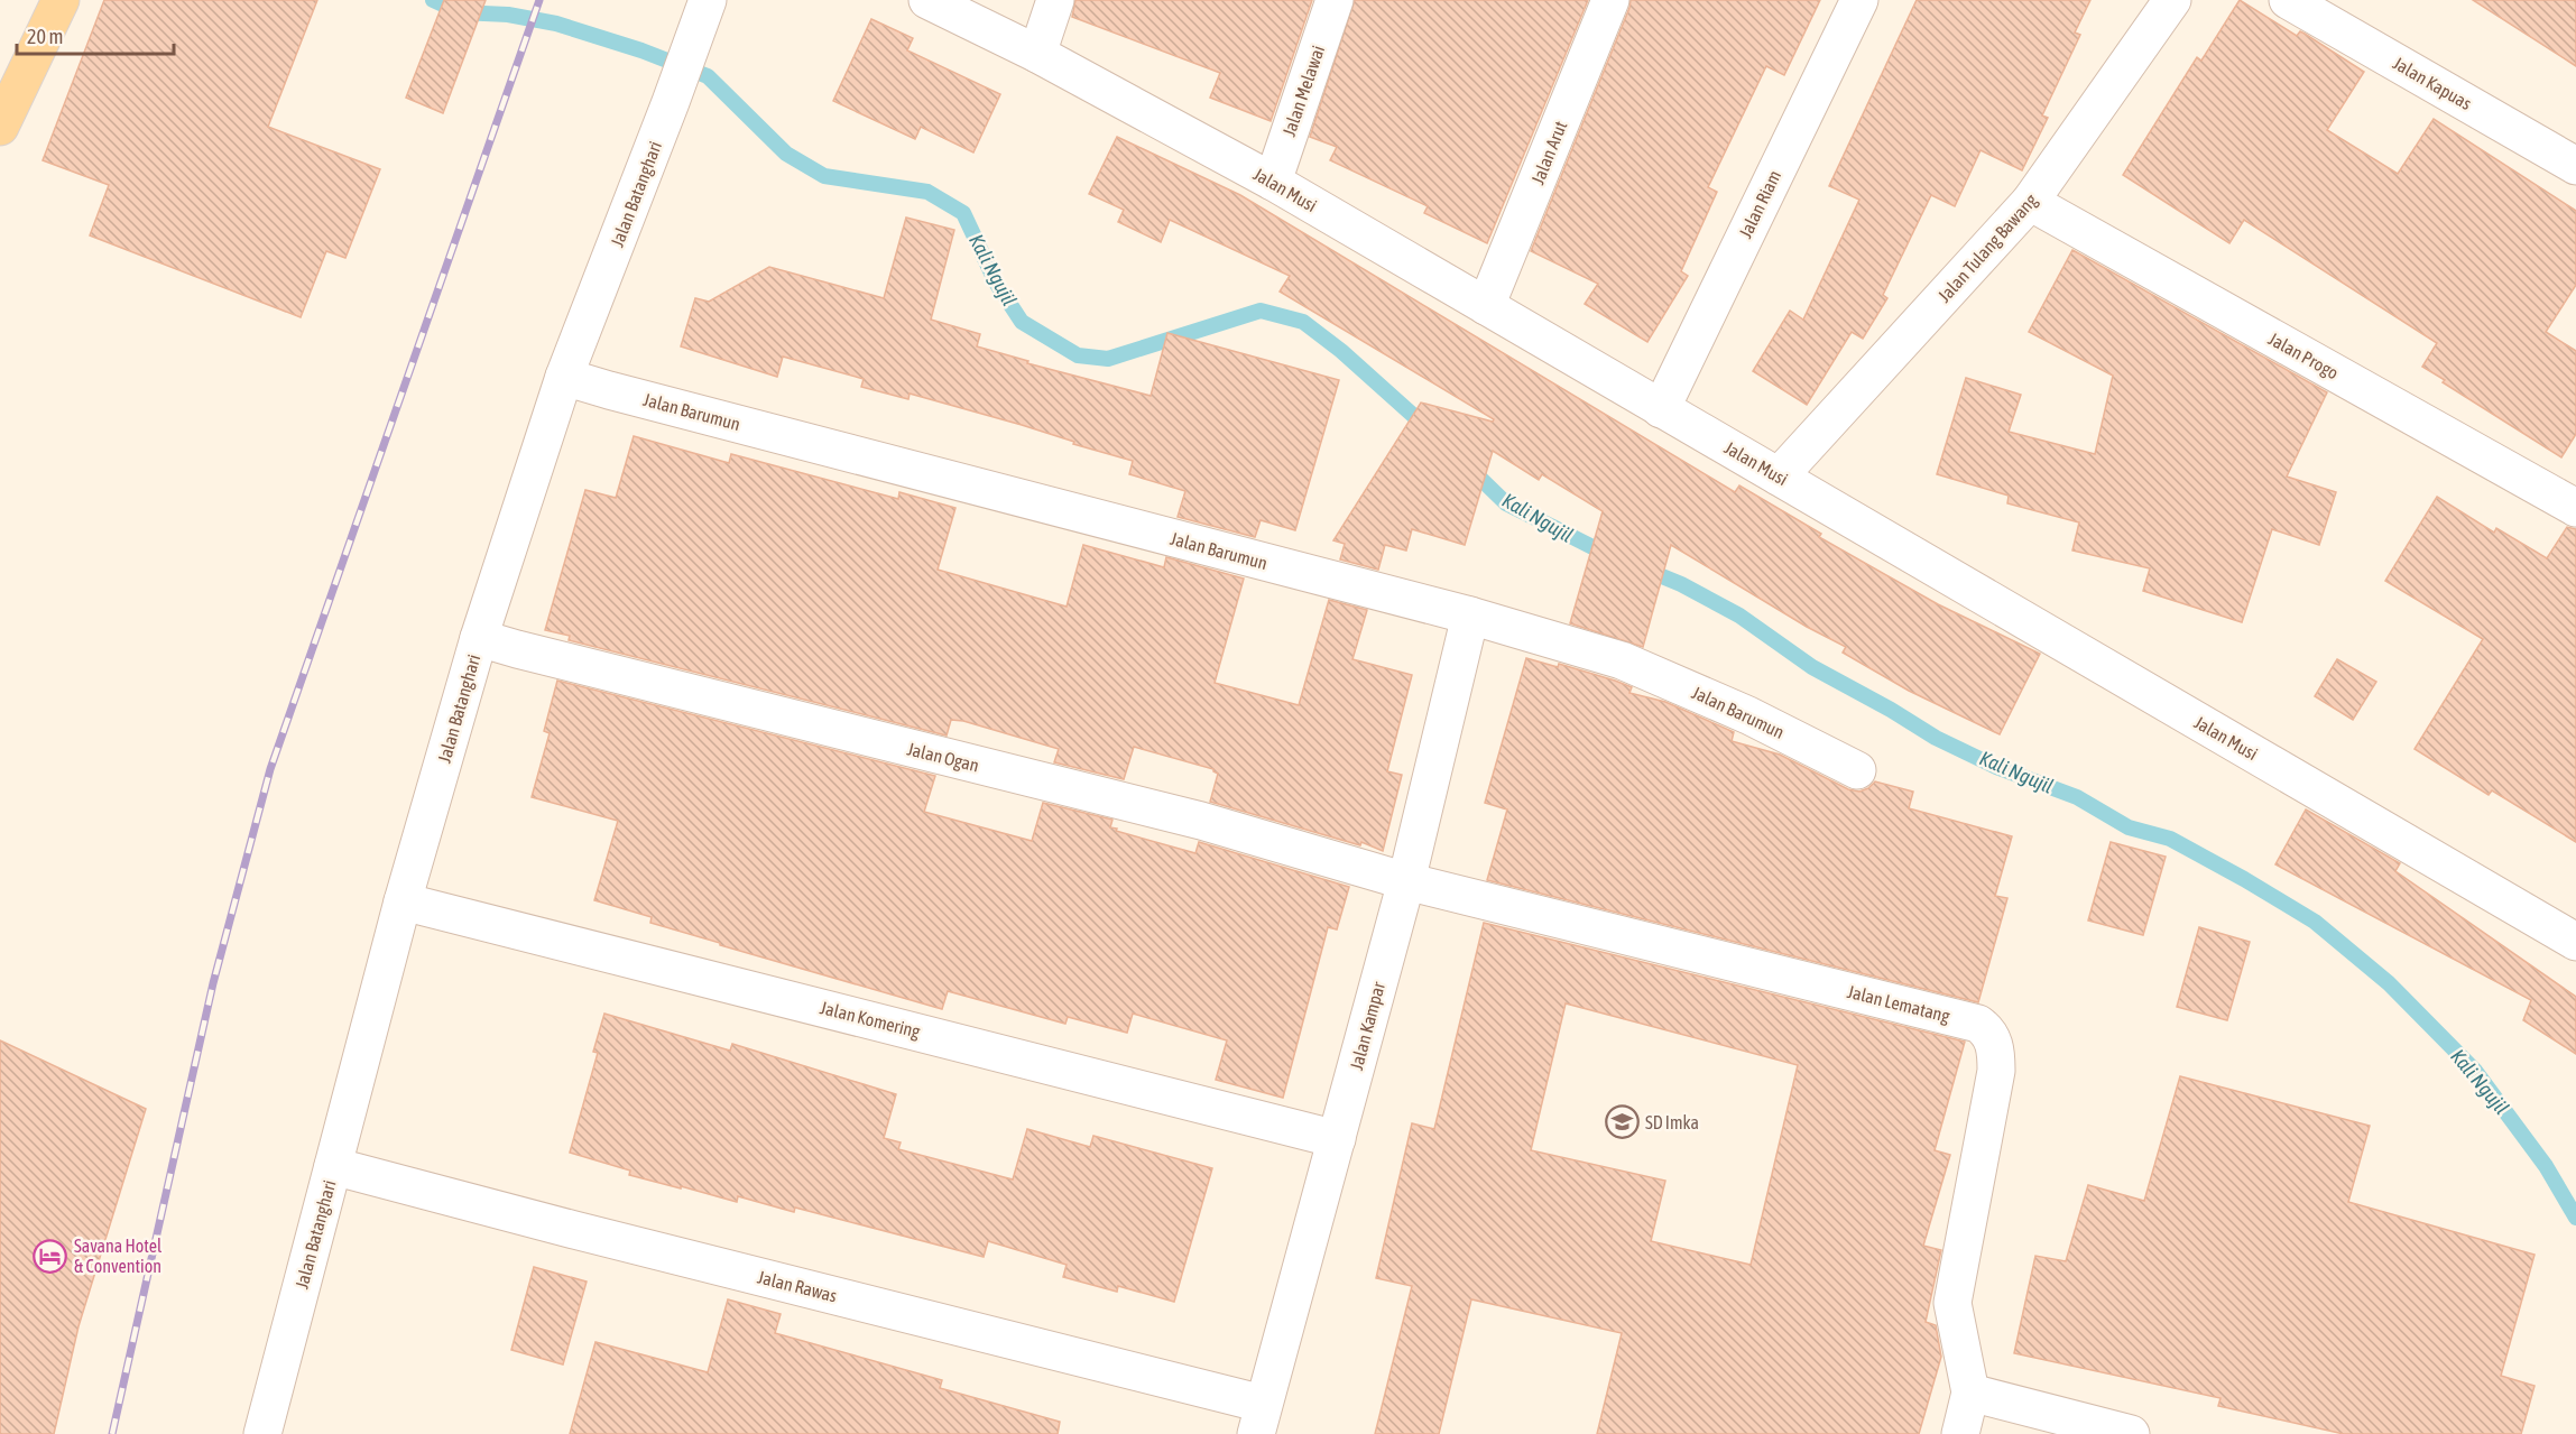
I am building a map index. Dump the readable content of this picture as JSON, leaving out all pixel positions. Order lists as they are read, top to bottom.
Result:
{
  "streets": {
    "street": [
      "Jalan Kapuas",
      "Jalan Melawai",
      "Jalan Arut",
      "Jalan Musi",
      "Jalan Batanghari",
      "Jalan Riam",
      "Jalan Tulang Bawang",
      "Jalan Progo",
      "Jalan Barumun",
      "Jalan Ogan",
      "Jalan Lematang",
      "Jalan Komering",
      "Jalan Kampar",
      "Jalan Rawas"
    ]
  },
  "crossings": [
    ["Jalan Melawai", "Jalan Musi"],
    ["Jalan Arut", "Jalan Musi"],
    ["Jalan Musi", "Jalan Riam"],
    ["Jalan Musi", "Jalan Tulang Bawang"],
    ["Jalan Batanghari", "Jalan Barumun"],
    ["Jalan Batanghari", "Jalan Ogan"],
    ["Jalan Batanghari", "Jalan Komering"],
    ["Jalan Batanghari", "Jalan Rawas"],
    ["Jalan Tulang Bawang", "Jalan Progo"],
    ["Jalan Barumun", "Jalan Kampar"],
    ["Jalan Ogan", "Jalan Lematang"],
    ["Jalan Ogan", "Jalan Kampar"],
    ["Jalan Lematang", "Jalan Kampar"],
    ["Jalan Komering", "Jalan Kampar"],
    ["Jalan Kampar", "Jalan Rawas"]
  ],
  "water": ["Kali Ngujil"],
  "places": {
    "school or university": ["SD Imka"],
    "hotel": ["Savana Hotel & Convention"]
  },
  "scale_bar": "20 m"
}
